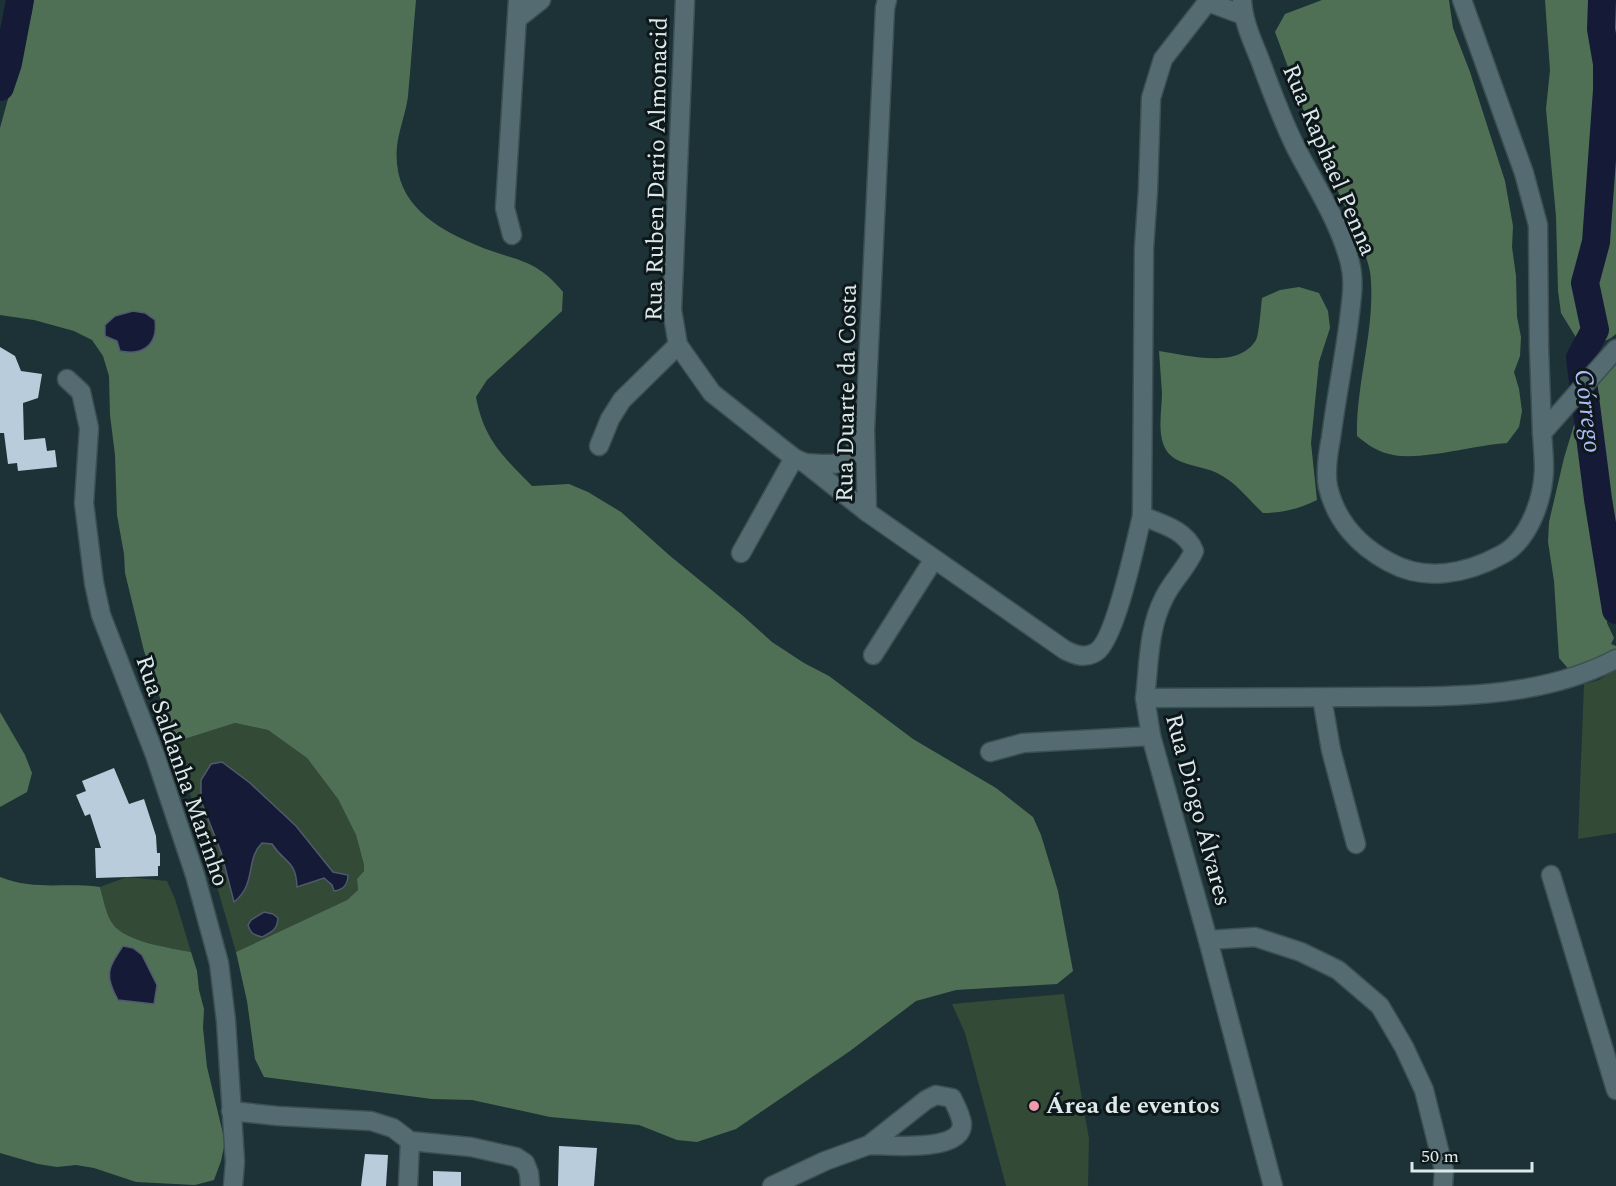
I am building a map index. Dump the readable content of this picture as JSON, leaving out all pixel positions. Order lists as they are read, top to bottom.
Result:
{
  "streets": {
    "street": [
      "Rua Raphael Penna",
      "Rua Ruben Dario Almonacid",
      "Rua Duarte da Costa",
      "Rua Saldanha Marinho",
      "Rua Diogo Álvares"
    ]
  },
  "crossings": [
    ["Rua Ruben Dario Almonacid", "Rua Duarte da Costa"]
  ],
  "water": ["Córrego"],
  "places": ["Área de eventos"],
  "scale_bar": "50 m"
}
